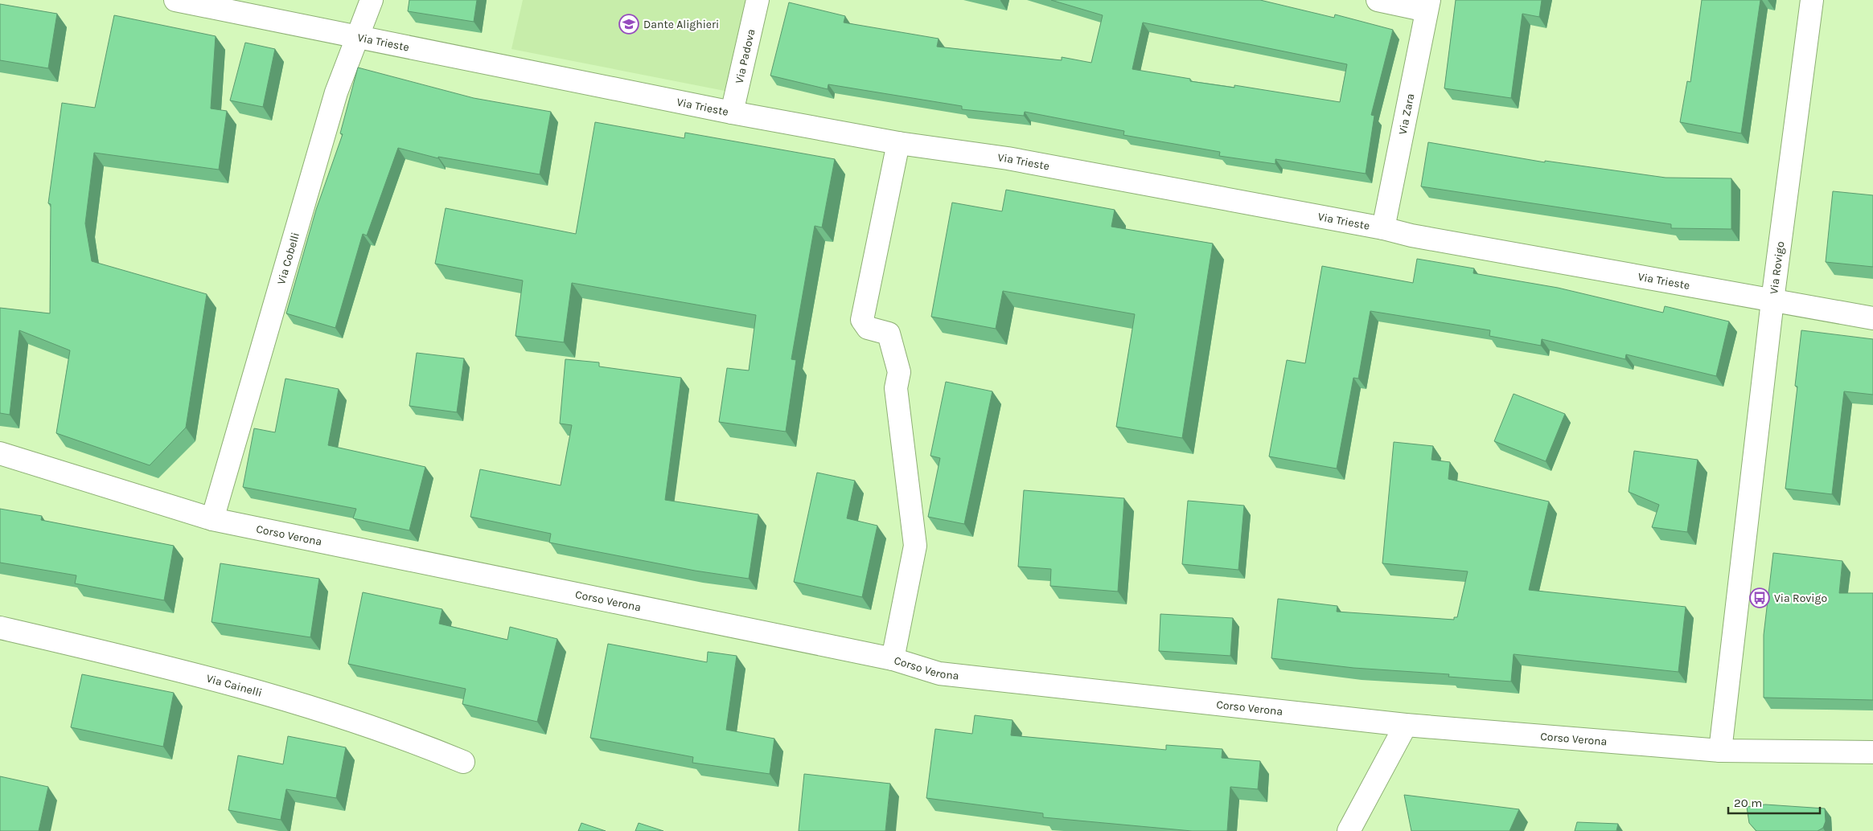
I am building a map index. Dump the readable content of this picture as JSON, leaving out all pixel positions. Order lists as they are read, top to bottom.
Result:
{
  "streets": {
    "street": [
      "Via Trieste",
      "Via Padova",
      "Via Zara",
      "Via Cobelli",
      "Via Rovigo",
      "Corso Verona",
      "Via Cainelli"
    ]
  },
  "crossings": [
    ["Via Trieste", "Via Padova"],
    ["Via Trieste", "Via Zara"],
    ["Via Trieste", "Via Cobelli"],
    ["Via Trieste", "Via Rovigo"],
    ["Via Cobelli", "Corso Verona"],
    ["Via Rovigo", "Corso Verona"]
  ],
  "places": {
    "school or university": ["Dante Alighieri"],
    "bus stop": ["Via Rovigo"]
  },
  "scale_bar": "20 m"
}
